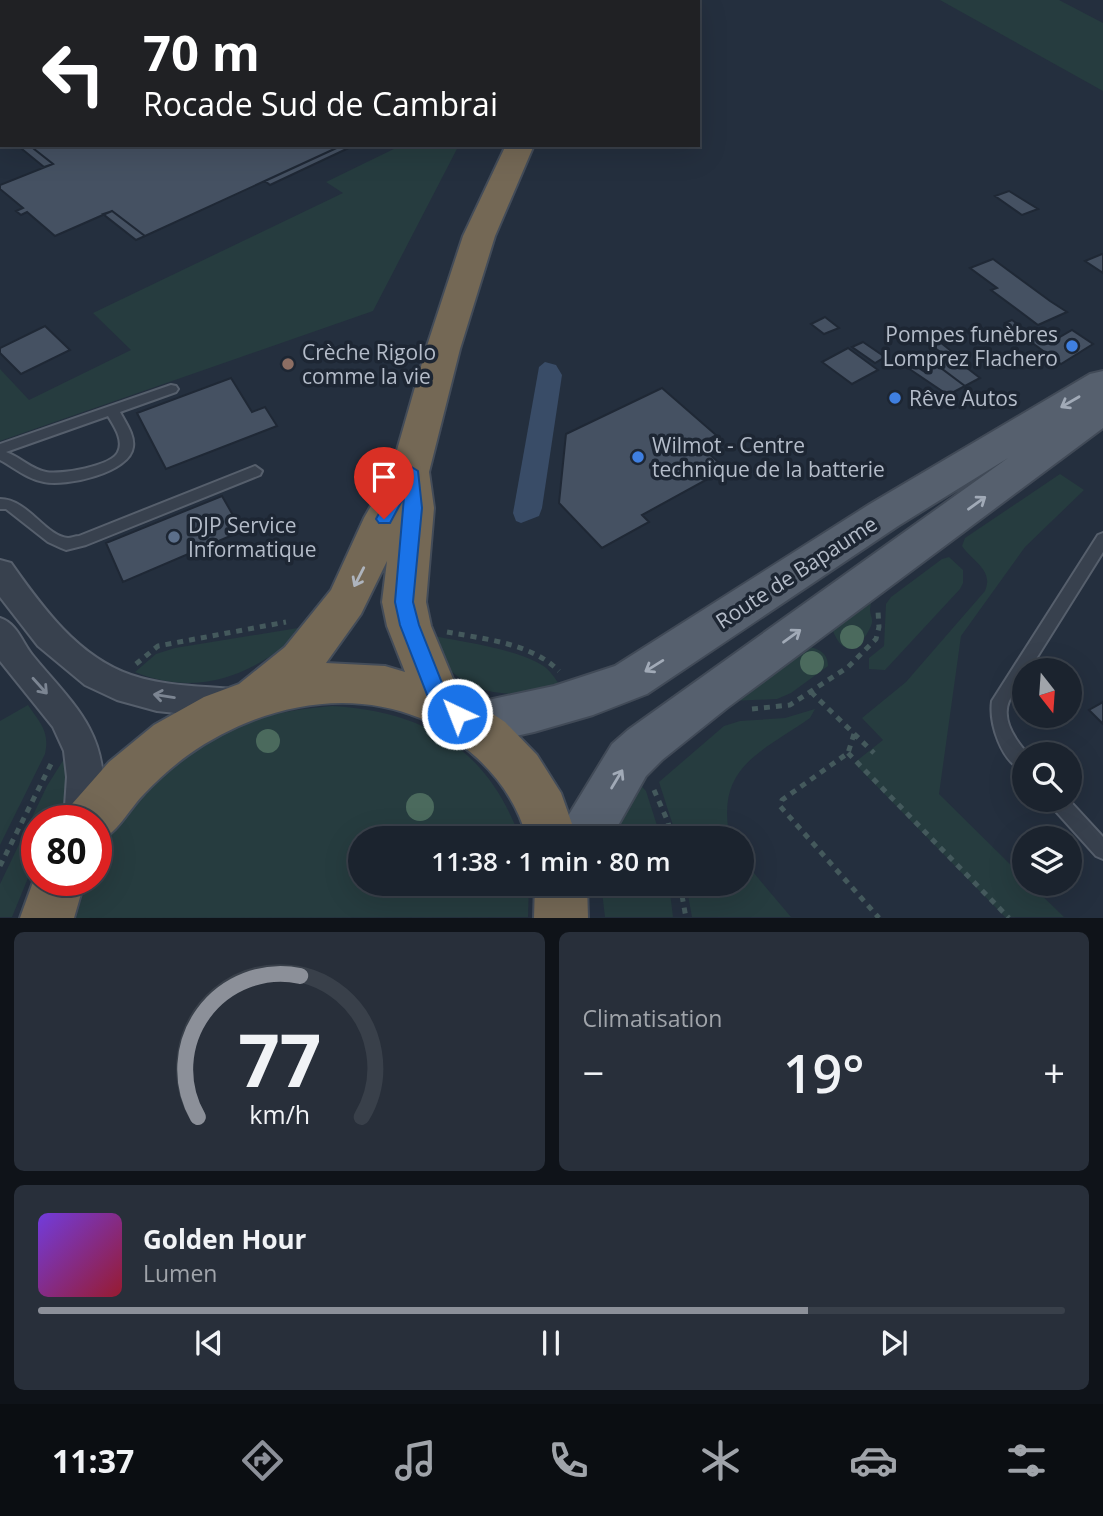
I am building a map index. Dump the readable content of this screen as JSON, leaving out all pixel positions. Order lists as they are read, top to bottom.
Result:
{
  "streets": {
    "main road": ["Route de Bapaume"]
  },
  "places": [
    "Pompes funèbres Lomprez Flachero",
    "Crèche Rigolo comme la vie",
    "Rêve Autos",
    "Wilmot - Centre technique de la batterie",
    "DJP Service Informatique"
  ],
  "north": "bottom",
  "page": {
    "turn": ["70 m", "Rocade Sud de Cambrai"],
    "limit": "80",
    "trip": "11:38 · 1 min · 80 m",
    "tile": "Climatisation",
    "heat": ["−", "19°", "+"],
    "song": ["Golden Hour", "Lumen"],
    "tabs": "11:37",
    "gauge": ["77", "km/h"]
  }
}
